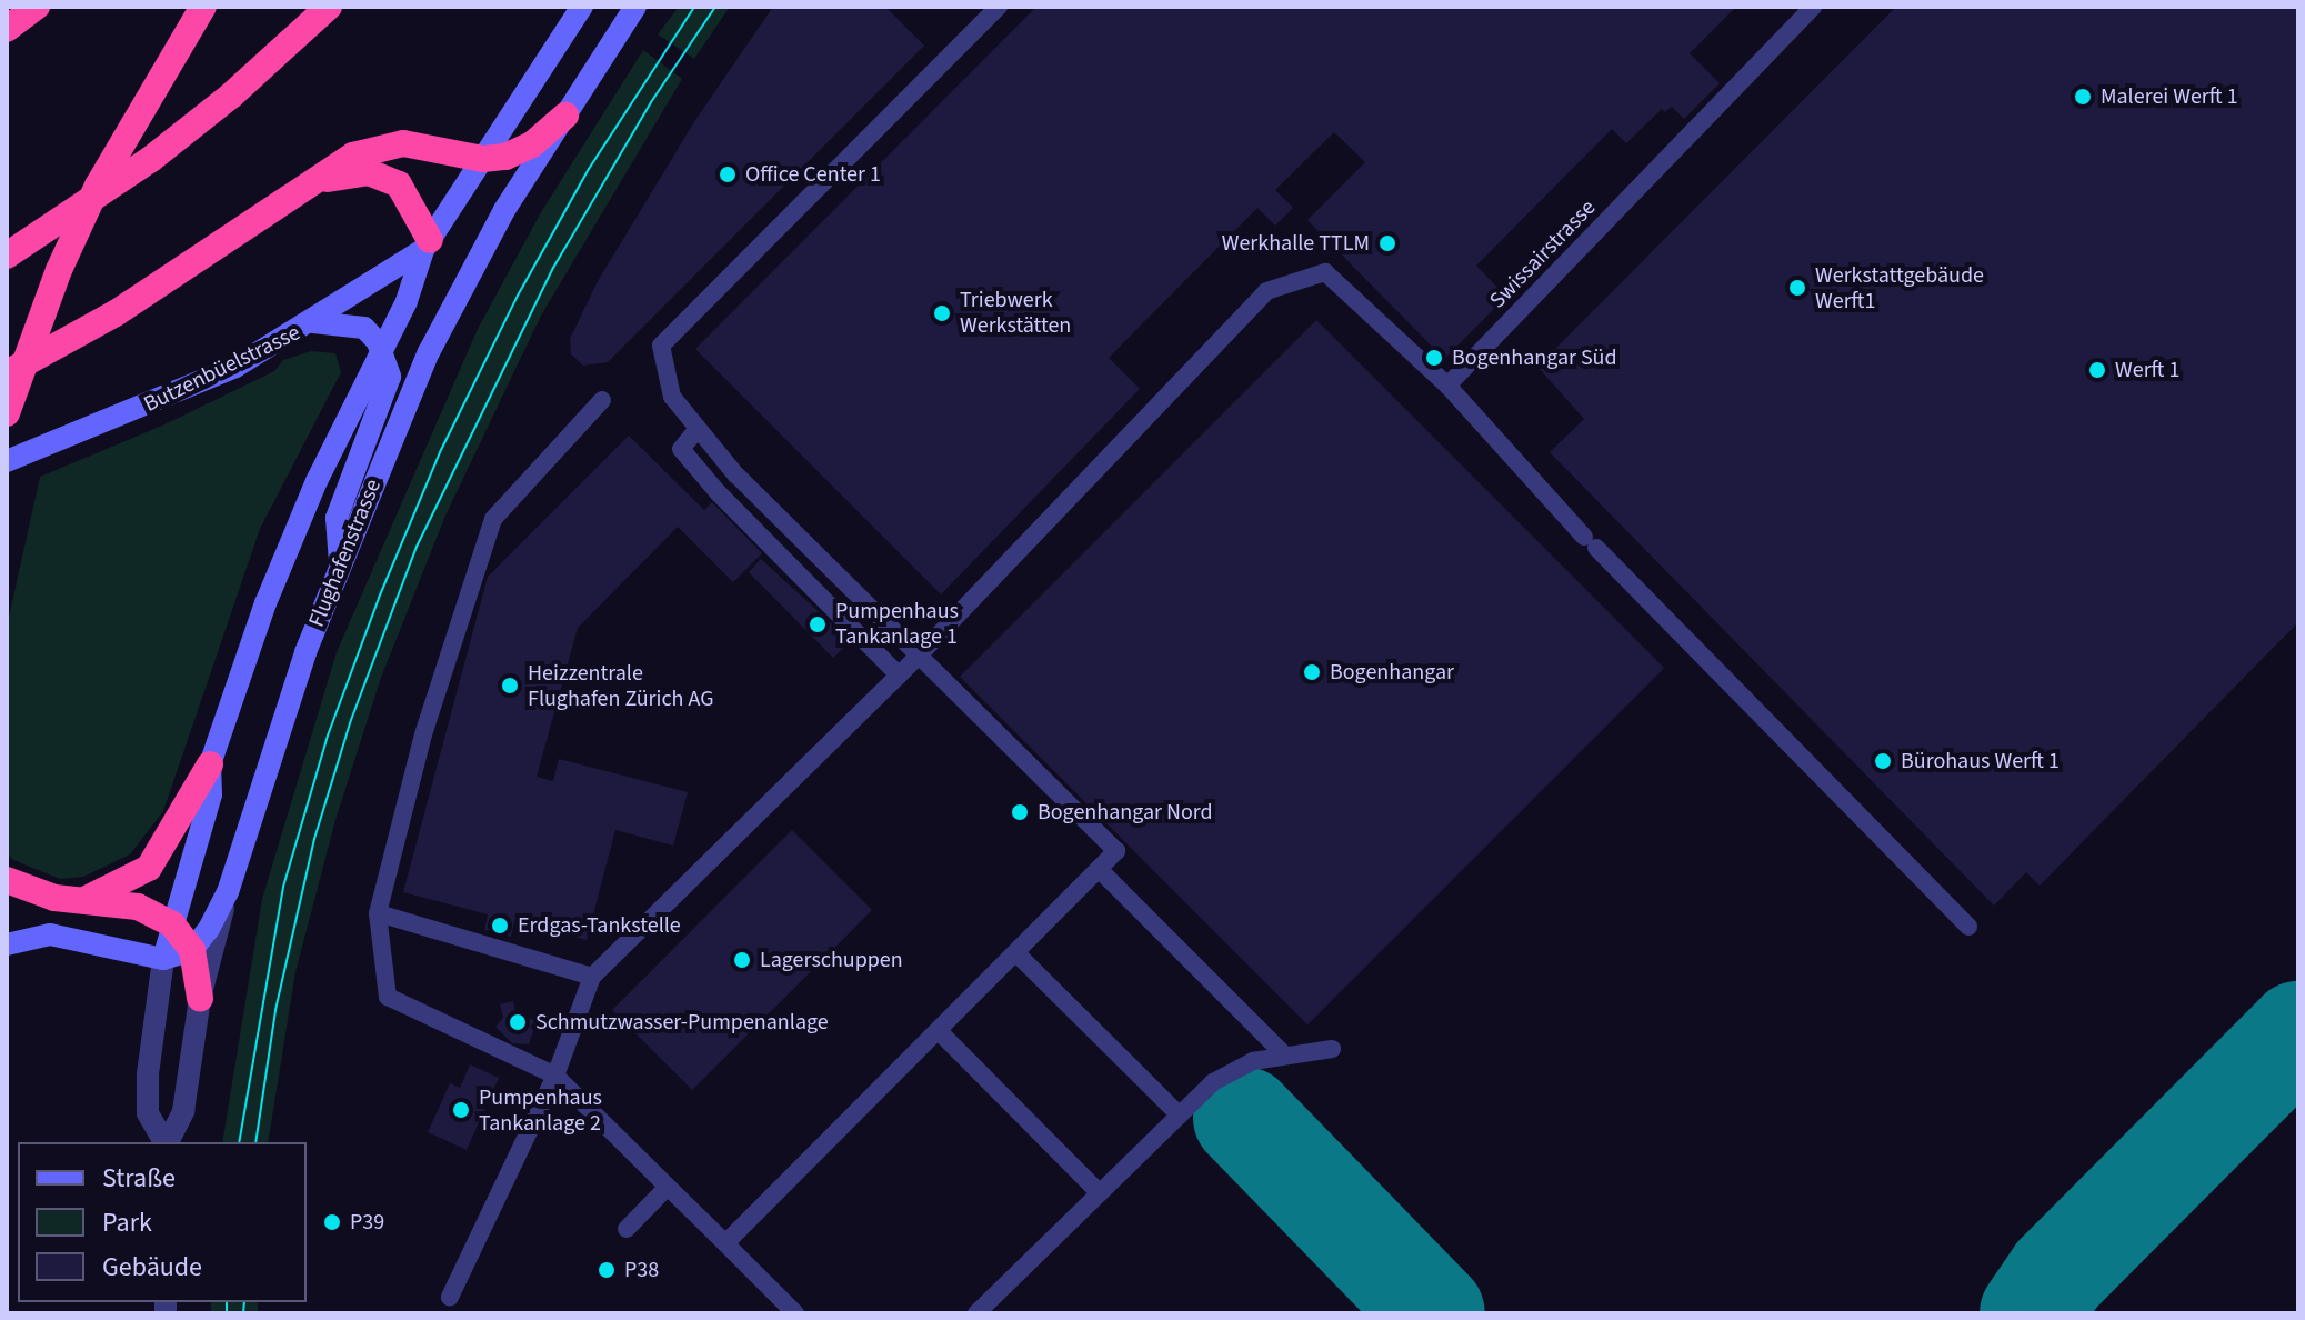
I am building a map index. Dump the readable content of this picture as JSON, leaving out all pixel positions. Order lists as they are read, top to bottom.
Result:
{
  "streets": {
    "main road": ["Butzenbüelstrasse", "Flughafenstrasse"],
    "lane": ["Swissairstrasse"]
  },
  "places": [
    "Malerei Werft 1",
    "Office Center 1",
    "Werkhalle TTLM",
    "Werkstattgebäude Werft1",
    "Triebwerk Werkstätten",
    "Bogenhangar Süd",
    "Werft 1",
    "Pumpenhaus Tankanlage 1",
    "Bogenhangar",
    "Heizzentrale Flughafen Zürich AG",
    "Bürohaus Werft 1",
    "Bogenhangar Nord",
    "Erdgas-Tankstelle",
    "Lagerschuppen",
    "Schmutzwasser-Pumpenanlage",
    "Pumpenhaus Tankanlage 2",
    "P39",
    "P38"
  ],
  "legend": ["Straße", "Park", "Gebäude"]
}
